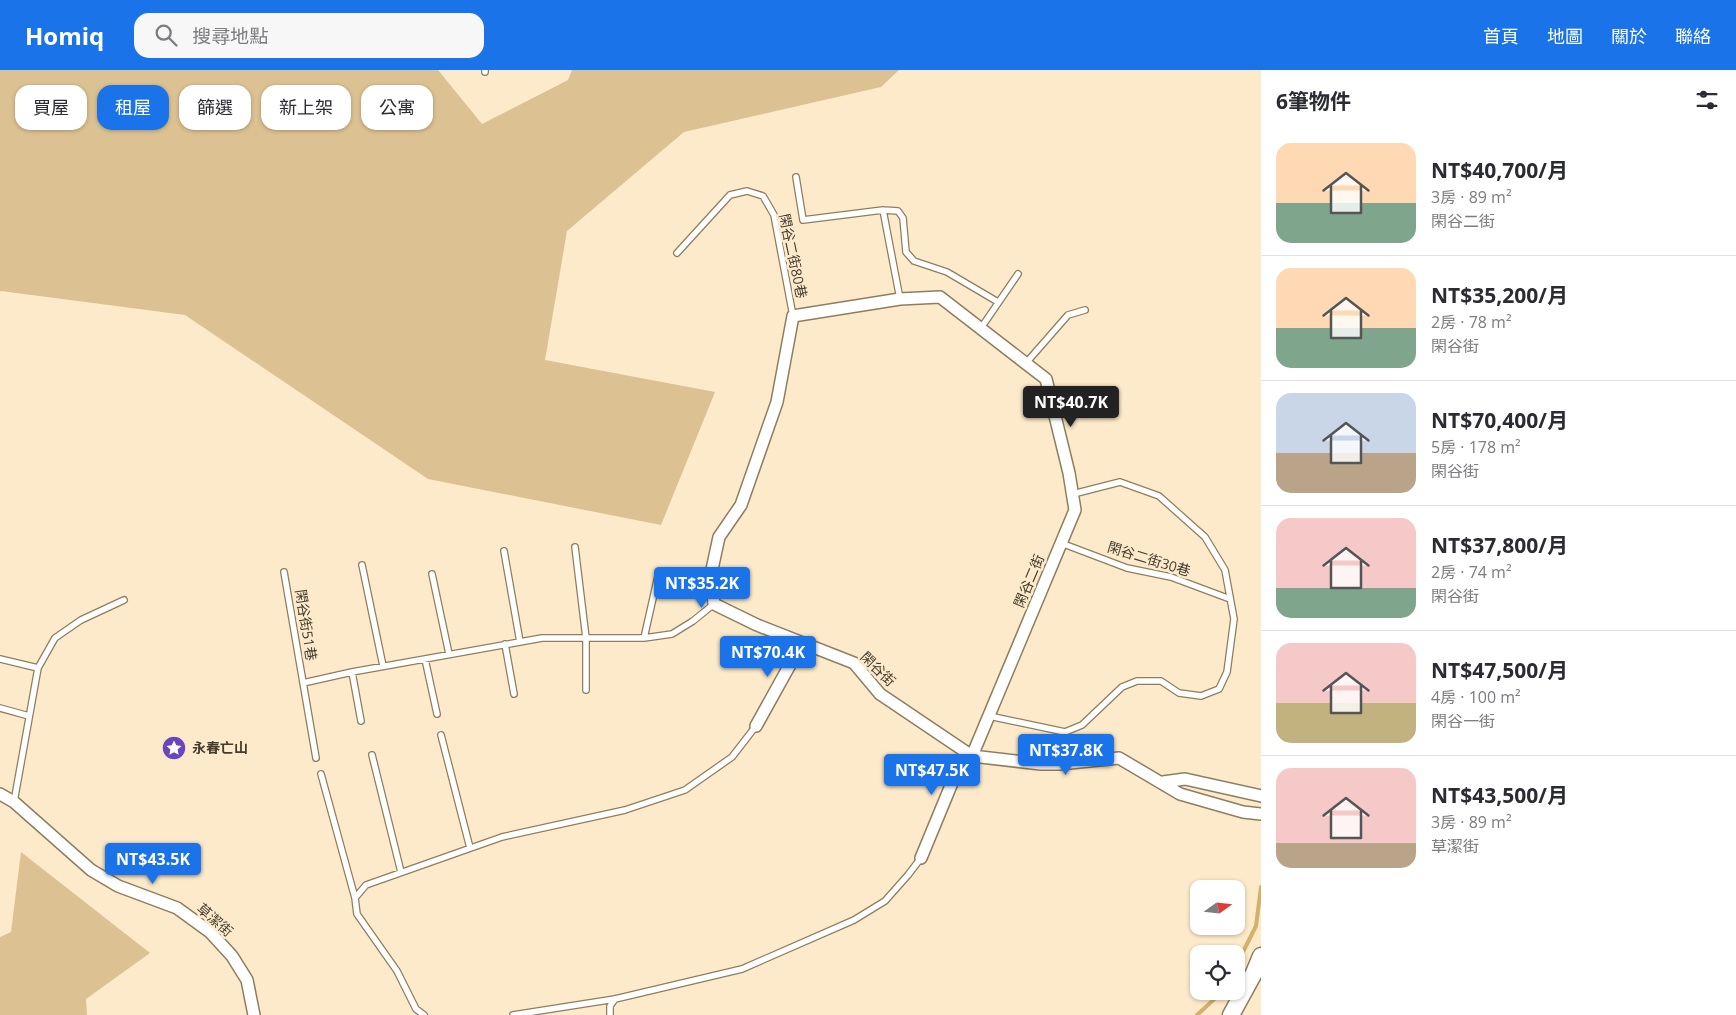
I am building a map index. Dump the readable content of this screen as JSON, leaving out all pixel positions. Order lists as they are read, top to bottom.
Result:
{
  "streets": {
    "street": ["閑谷二街", "閑谷街", "草潔街"],
    "lane": ["閑谷二街80巷", "閑谷二街30巷", "閑谷街51巷"]
  },
  "crossings": [
    ["閑谷二街80巷", "閑谷二街"],
    ["閑谷二街30巷", "閑谷二街"],
    ["閑谷二街", "閑谷街"],
    ["閑谷街51巷", "閑谷街"]
  ],
  "places": {
    "place": ["永春亡山"]
  },
  "north": "right",
  "page": {
    "header": "Homiq",
    "search": "搜尋地點",
    "nav": [
      "首頁",
      "地圖",
      "關於",
      "聯絡"
    ],
    "heading": "6筆物件",
    "chip": [
      "買屋",
      "租屋",
      "篩選",
      "新上架",
      "公寓"
    ],
    "list": [
      {
        "name": "NT$40,700/月",
        "note": "3房 · 89 m² · 閑谷二街"
      },
      {
        "name": "NT$35,200/月",
        "note": "2房 · 78 m² · 閑谷街"
      },
      {
        "name": "NT$70,400/月",
        "note": "5房 · 178 m² · 閑谷街"
      },
      {
        "name": "NT$37,800/月",
        "note": "2房 · 74 m² · 閑谷街"
      },
      {
        "name": "NT$47,500/月",
        "note": "4房 · 100 m² · 閑谷一街"
      },
      {
        "name": "NT$43,500/月",
        "note": "3房 · 89 m² · 草潔街"
      }
    ],
    "price": [
      "NT$40.7K",
      "NT$35.2K",
      "NT$70.4K",
      "NT$37.8K",
      "NT$47.5K",
      "NT$43.5K"
    ]
  }
}
